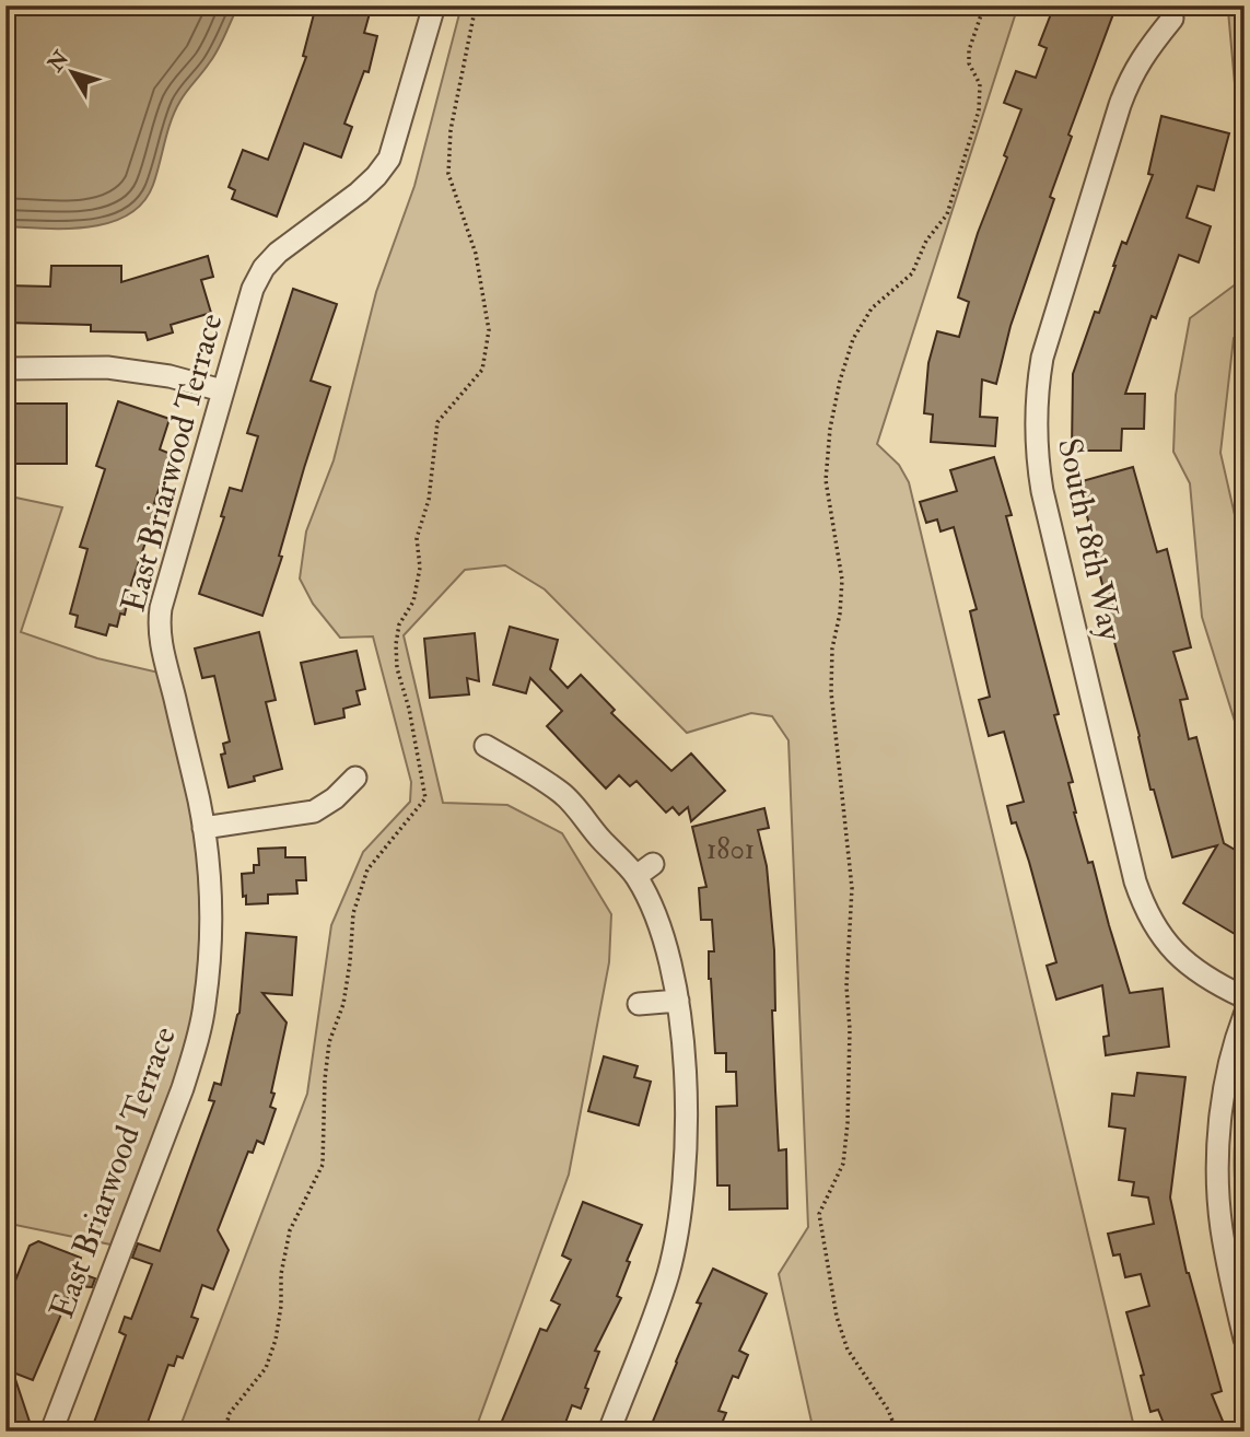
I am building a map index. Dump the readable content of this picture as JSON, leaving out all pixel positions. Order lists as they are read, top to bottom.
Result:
{
  "streets": {
    "street": ["East Briarwood Terrace", "South 18th Way"]
  },
  "house_numbers": ["1801"],
  "north": "top left"
}
